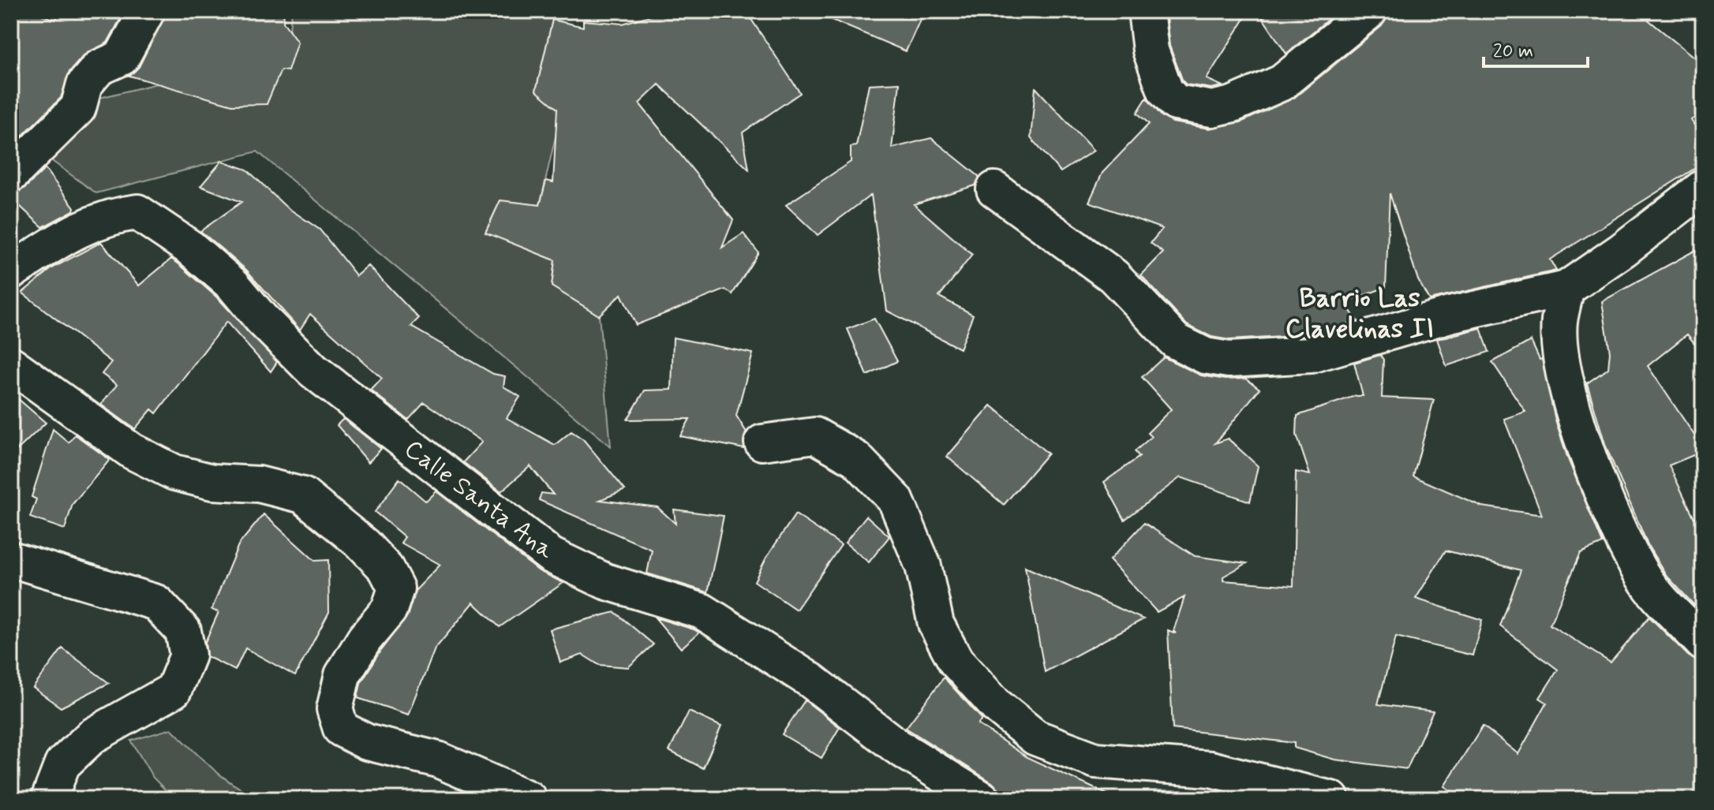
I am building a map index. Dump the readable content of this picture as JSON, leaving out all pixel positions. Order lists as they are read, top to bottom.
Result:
{
  "streets": {
    "street": ["Calle Santa Ana"]
  },
  "districts": ["Barrio Las Clavelinas II"],
  "scale_bar": "20 m"
}
